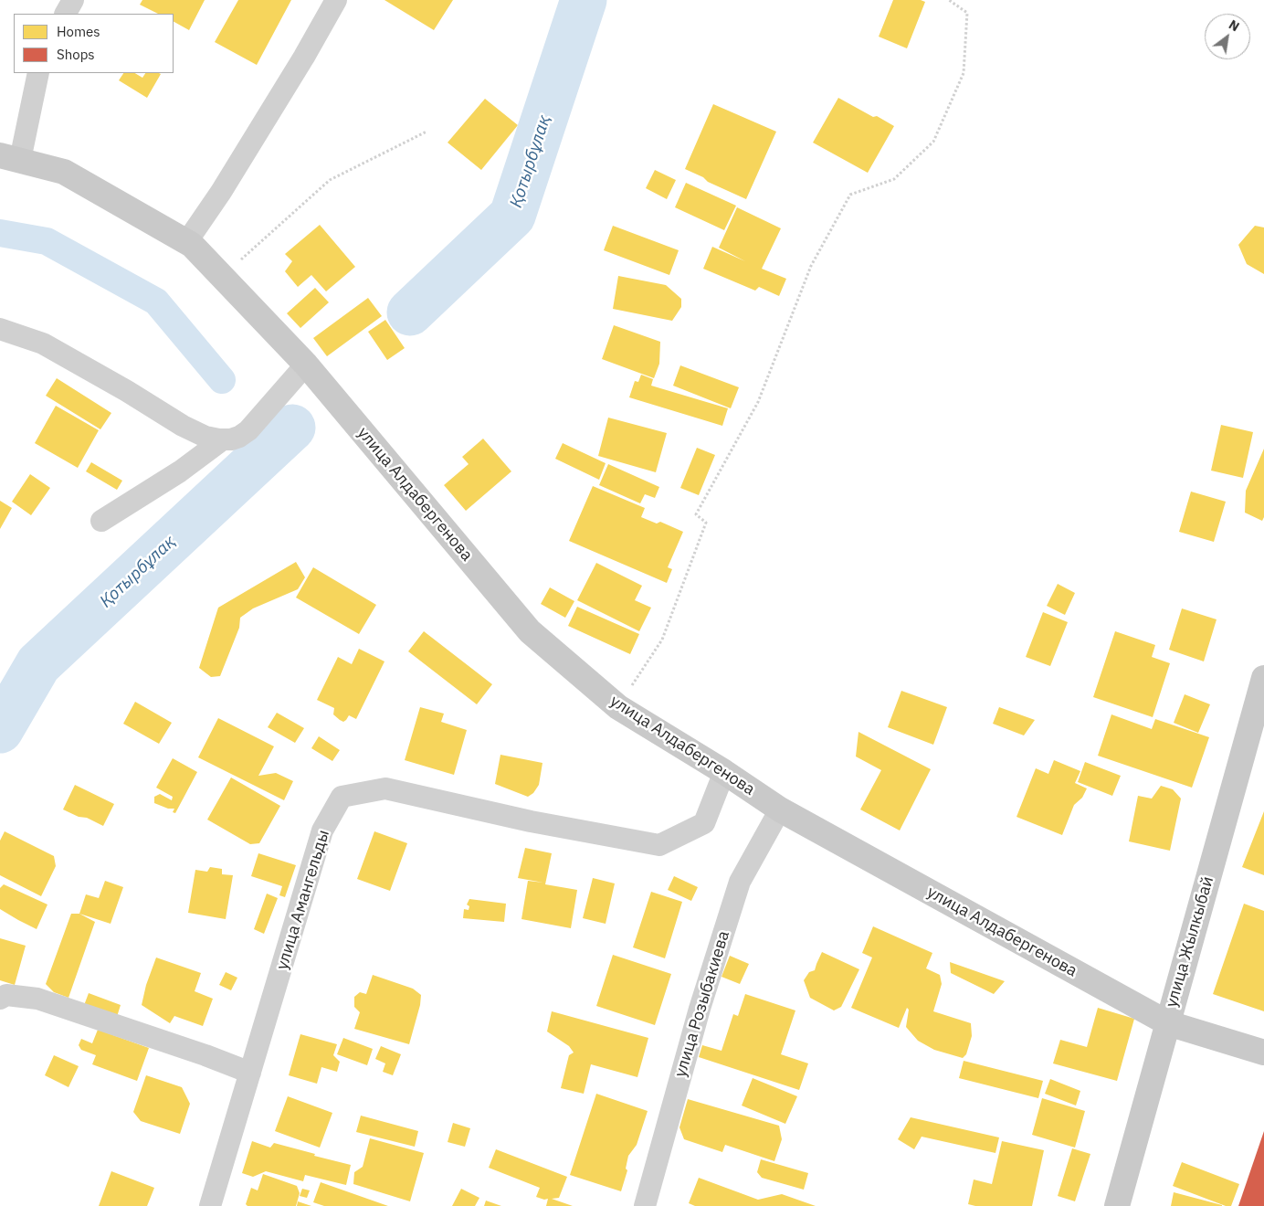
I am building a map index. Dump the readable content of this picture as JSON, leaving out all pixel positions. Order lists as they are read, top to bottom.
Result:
{
  "streets": {
    "main road": ["улица Алдабергенова", "улица Жылкыбай"],
    "street": ["улица Амангельды", "улица Розыбакиева"]
  },
  "crossings": [
    ["улица Алдабергенова", "улица Амангельды"],
    ["улица Алдабергенова", "улица Жылкыбай"],
    ["улица Алдабергенова", "улица Розыбакиева"]
  ],
  "water": ["Қотырбұлақ"],
  "legend": ["Homes", "Shops"],
  "north": "top right"
}
